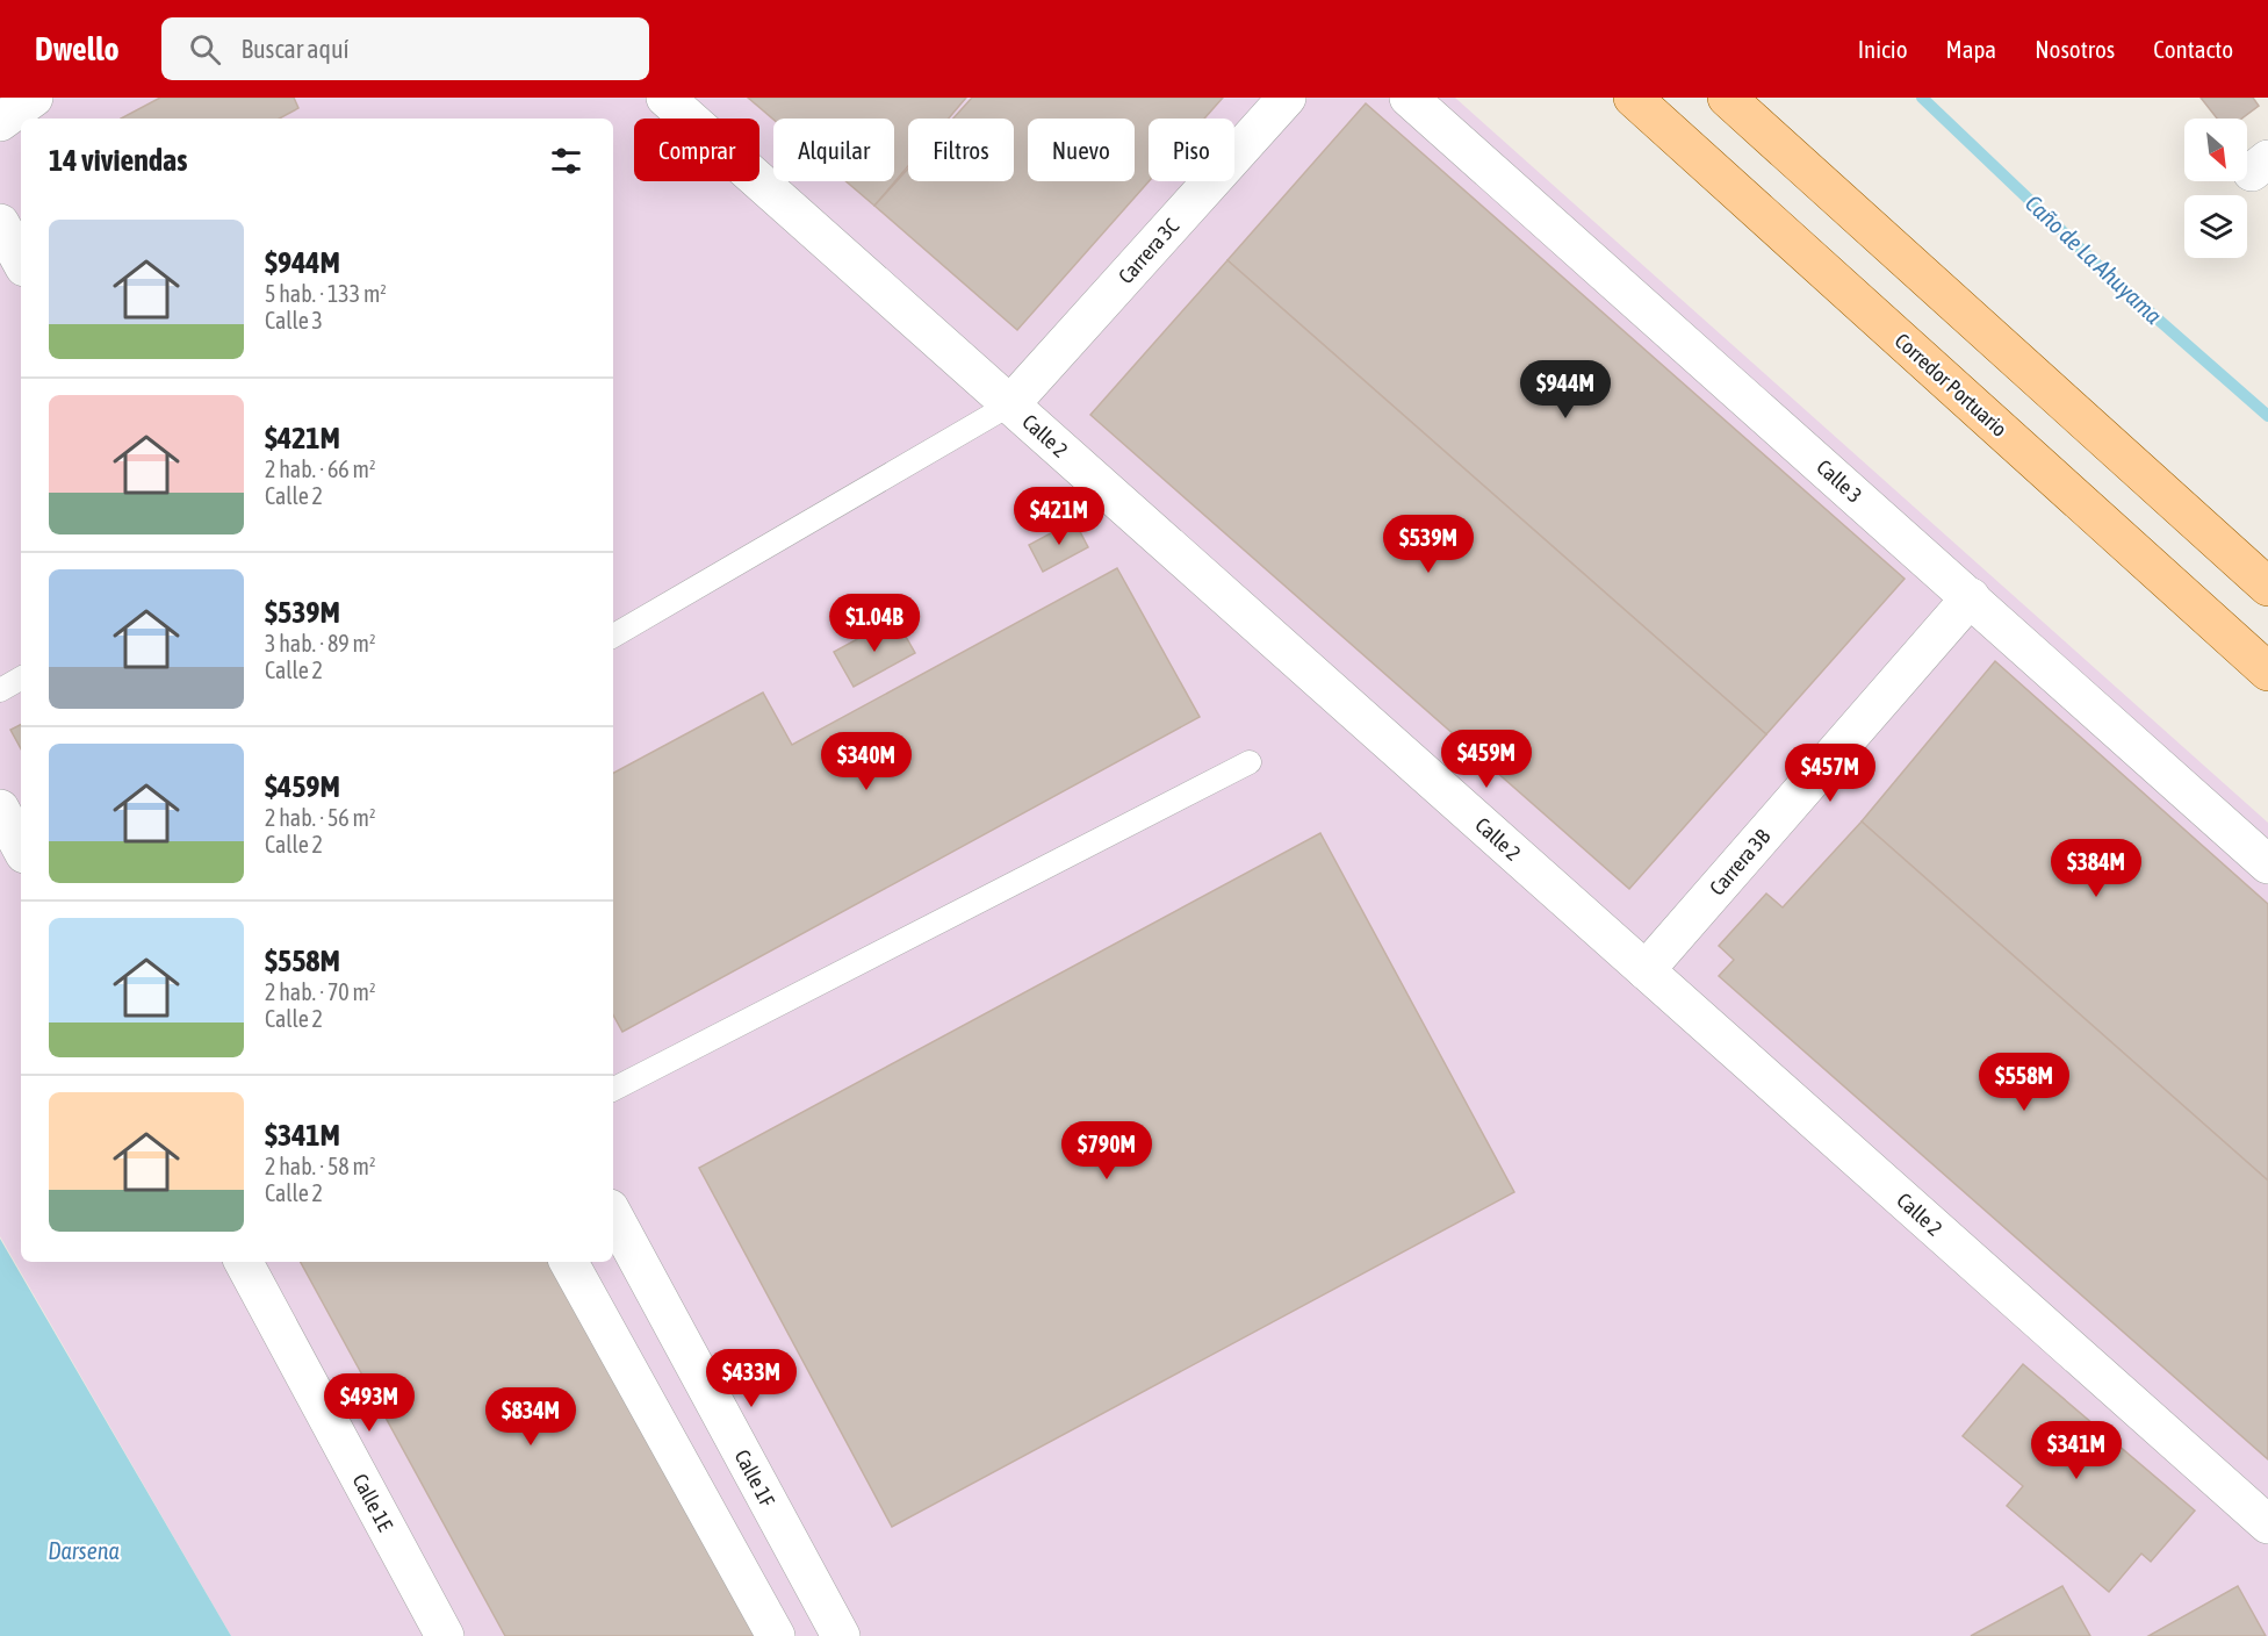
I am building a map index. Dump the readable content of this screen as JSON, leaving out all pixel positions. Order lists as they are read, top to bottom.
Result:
{
  "streets": {
    "main road": ["Corredor Portuario"],
    "street": [
      "Carrera 3C",
      "Calle 2",
      "Calle 3",
      "Carrera 3B",
      "Calle 1F",
      "Calle 1E"
    ]
  },
  "crossings": [
    ["Carrera 3C", "Calle 2"],
    ["Calle 2", "Carrera 3B"],
    ["Calle 3", "Carrera 3B"]
  ],
  "water": ["Caño de La Ahuyama", "Darsena"],
  "north": "bottom right",
  "page": {
    "header": "Dwello",
    "search": "Buscar aquí",
    "nav": [
      "Inicio",
      "Mapa",
      "Nosotros",
      "Contacto"
    ],
    "chip": [
      "Comprar",
      "Alquilar",
      "Filtros",
      "Nuevo",
      "Piso"
    ],
    "heading": "14 viviendas",
    "list": [
      {
        "name": "$944M",
        "note": "5 hab. · 133 m² · Calle 3"
      },
      {
        "name": "$421M",
        "note": "2 hab. · 66 m² · Calle 2"
      },
      {
        "name": "$539M",
        "note": "3 hab. · 89 m² · Calle 2"
      },
      {
        "name": "$459M",
        "note": "2 hab. · 56 m² · Calle 2"
      },
      {
        "name": "$558M",
        "note": "2 hab. · 70 m² · Calle 2"
      },
      {
        "name": "$341M",
        "note": "2 hab. · 58 m² · Calle 2"
      }
    ],
    "price": [
      "$944M",
      "$421M",
      "$539M",
      "$1.04B",
      "$459M",
      "$340M",
      "$457M",
      "$384M",
      "$558M",
      "$790M",
      "$433M",
      "$493M",
      "$834M",
      "$341M"
    ]
  }
}
